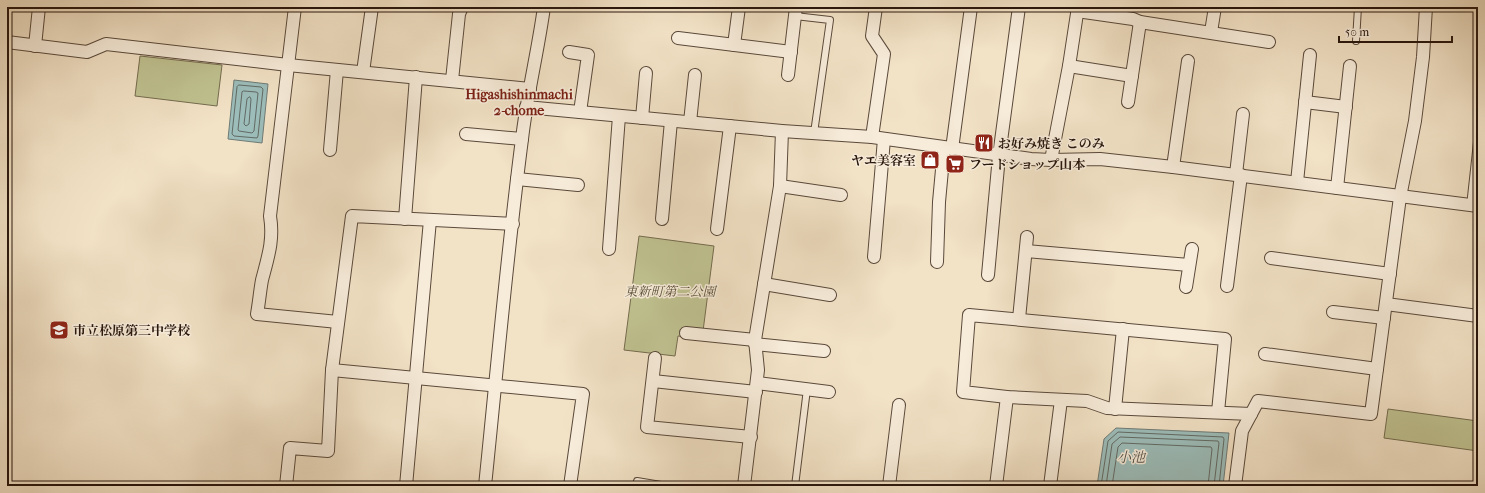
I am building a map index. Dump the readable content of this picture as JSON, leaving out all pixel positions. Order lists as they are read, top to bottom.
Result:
{
  "districts": ["Higashishinmachi 2-chome"],
  "water": ["小池"],
  "parks": ["東新町第二公園"],
  "places": {
    "restaurant": ["お好み焼き このみ"],
    "shop": ["ヤエ美容室"],
    "supermarket": ["フードショップ山本"],
    "school or university": ["市立松原第三中学校"]
  },
  "scale_bar": "50 m"
}
